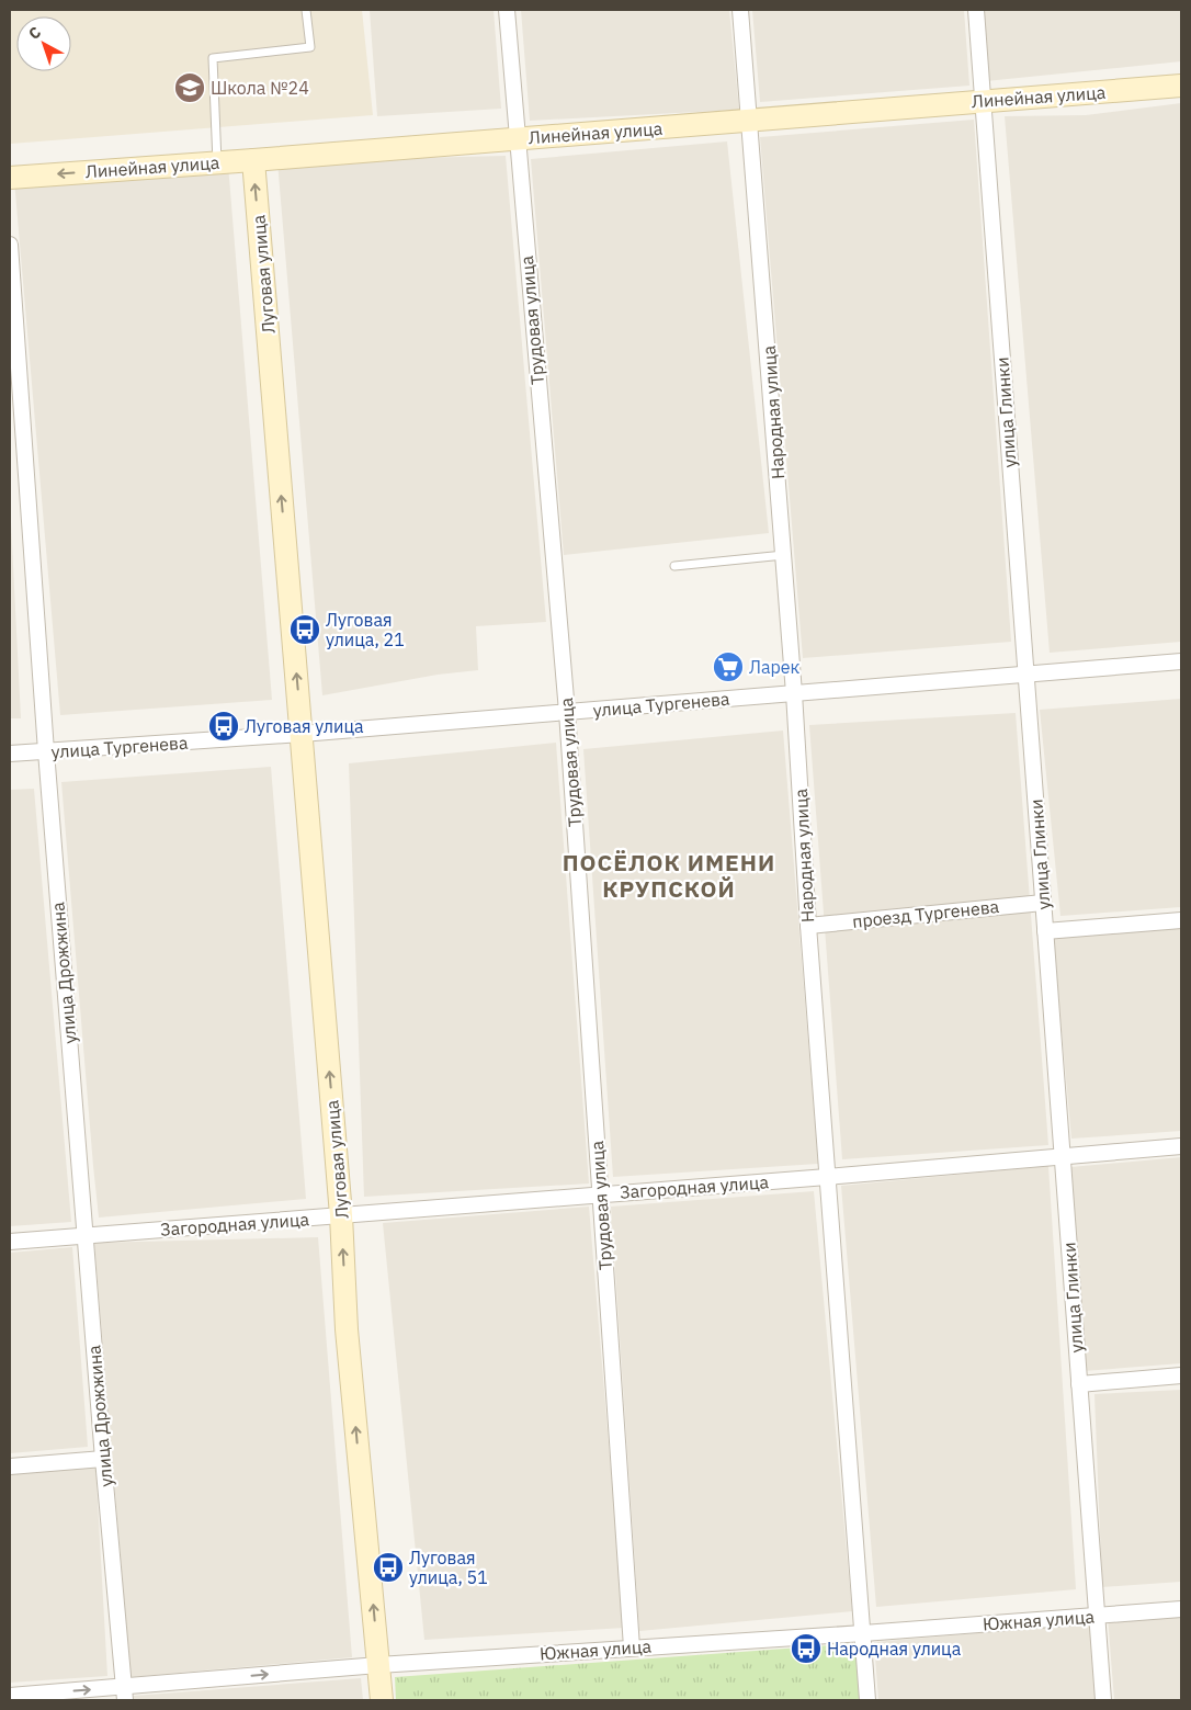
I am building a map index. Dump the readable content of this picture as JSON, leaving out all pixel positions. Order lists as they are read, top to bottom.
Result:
{
  "streets": {
    "street": [
      "Линейная улица",
      "Луговая улица",
      "Трудовая улица",
      "Народная улица",
      "улица Глинки",
      "улица Тургенева",
      "проезд Тургенева",
      "улица Дрожжина",
      "Загородная улица",
      "Южная улица"
    ]
  },
  "crossings": [
    ["Линейная улица", "Луговая улица"],
    ["Линейная улица", "Трудовая улица"],
    ["Линейная улица", "Народная улица"],
    ["Линейная улица", "улица Глинки"],
    ["Луговая улица", "улица Тургенева"],
    ["Луговая улица", "Загородная улица"],
    ["Луговая улица", "Южная улица"],
    ["Трудовая улица", "улица Тургенева"],
    ["Трудовая улица", "Загородная улица"],
    ["Трудовая улица", "Южная улица"],
    ["Народная улица", "улица Тургенева"],
    ["Народная улица", "проезд Тургенева"],
    ["Народная улица", "Загородная улица"],
    ["Народная улица", "Южная улица"],
    ["улица Глинки", "улица Тургенева"],
    ["улица Глинки", "проезд Тургенева"],
    ["улица Глинки", "Загородная улица"],
    ["улица Глинки", "Южная улица"],
    ["улица Тургенева", "улица Дрожжина"],
    ["улица Дрожжина", "Загородная улица"],
    ["улица Дрожжина", "Южная улица"]
  ],
  "one_way": ["Луговая улица"],
  "districts": ["ПОСЁЛОК ИМЕНИ КРУПСКОЙ"],
  "places": {
    "school or university": ["Школа №24"],
    "bus stop": [
      "Луговая улица, 21",
      "Луговая улица",
      "Луговая улица, 51",
      "Народная улица"
    ],
    "supermarket": ["Ларек"]
  },
  "north": "top left"
}
